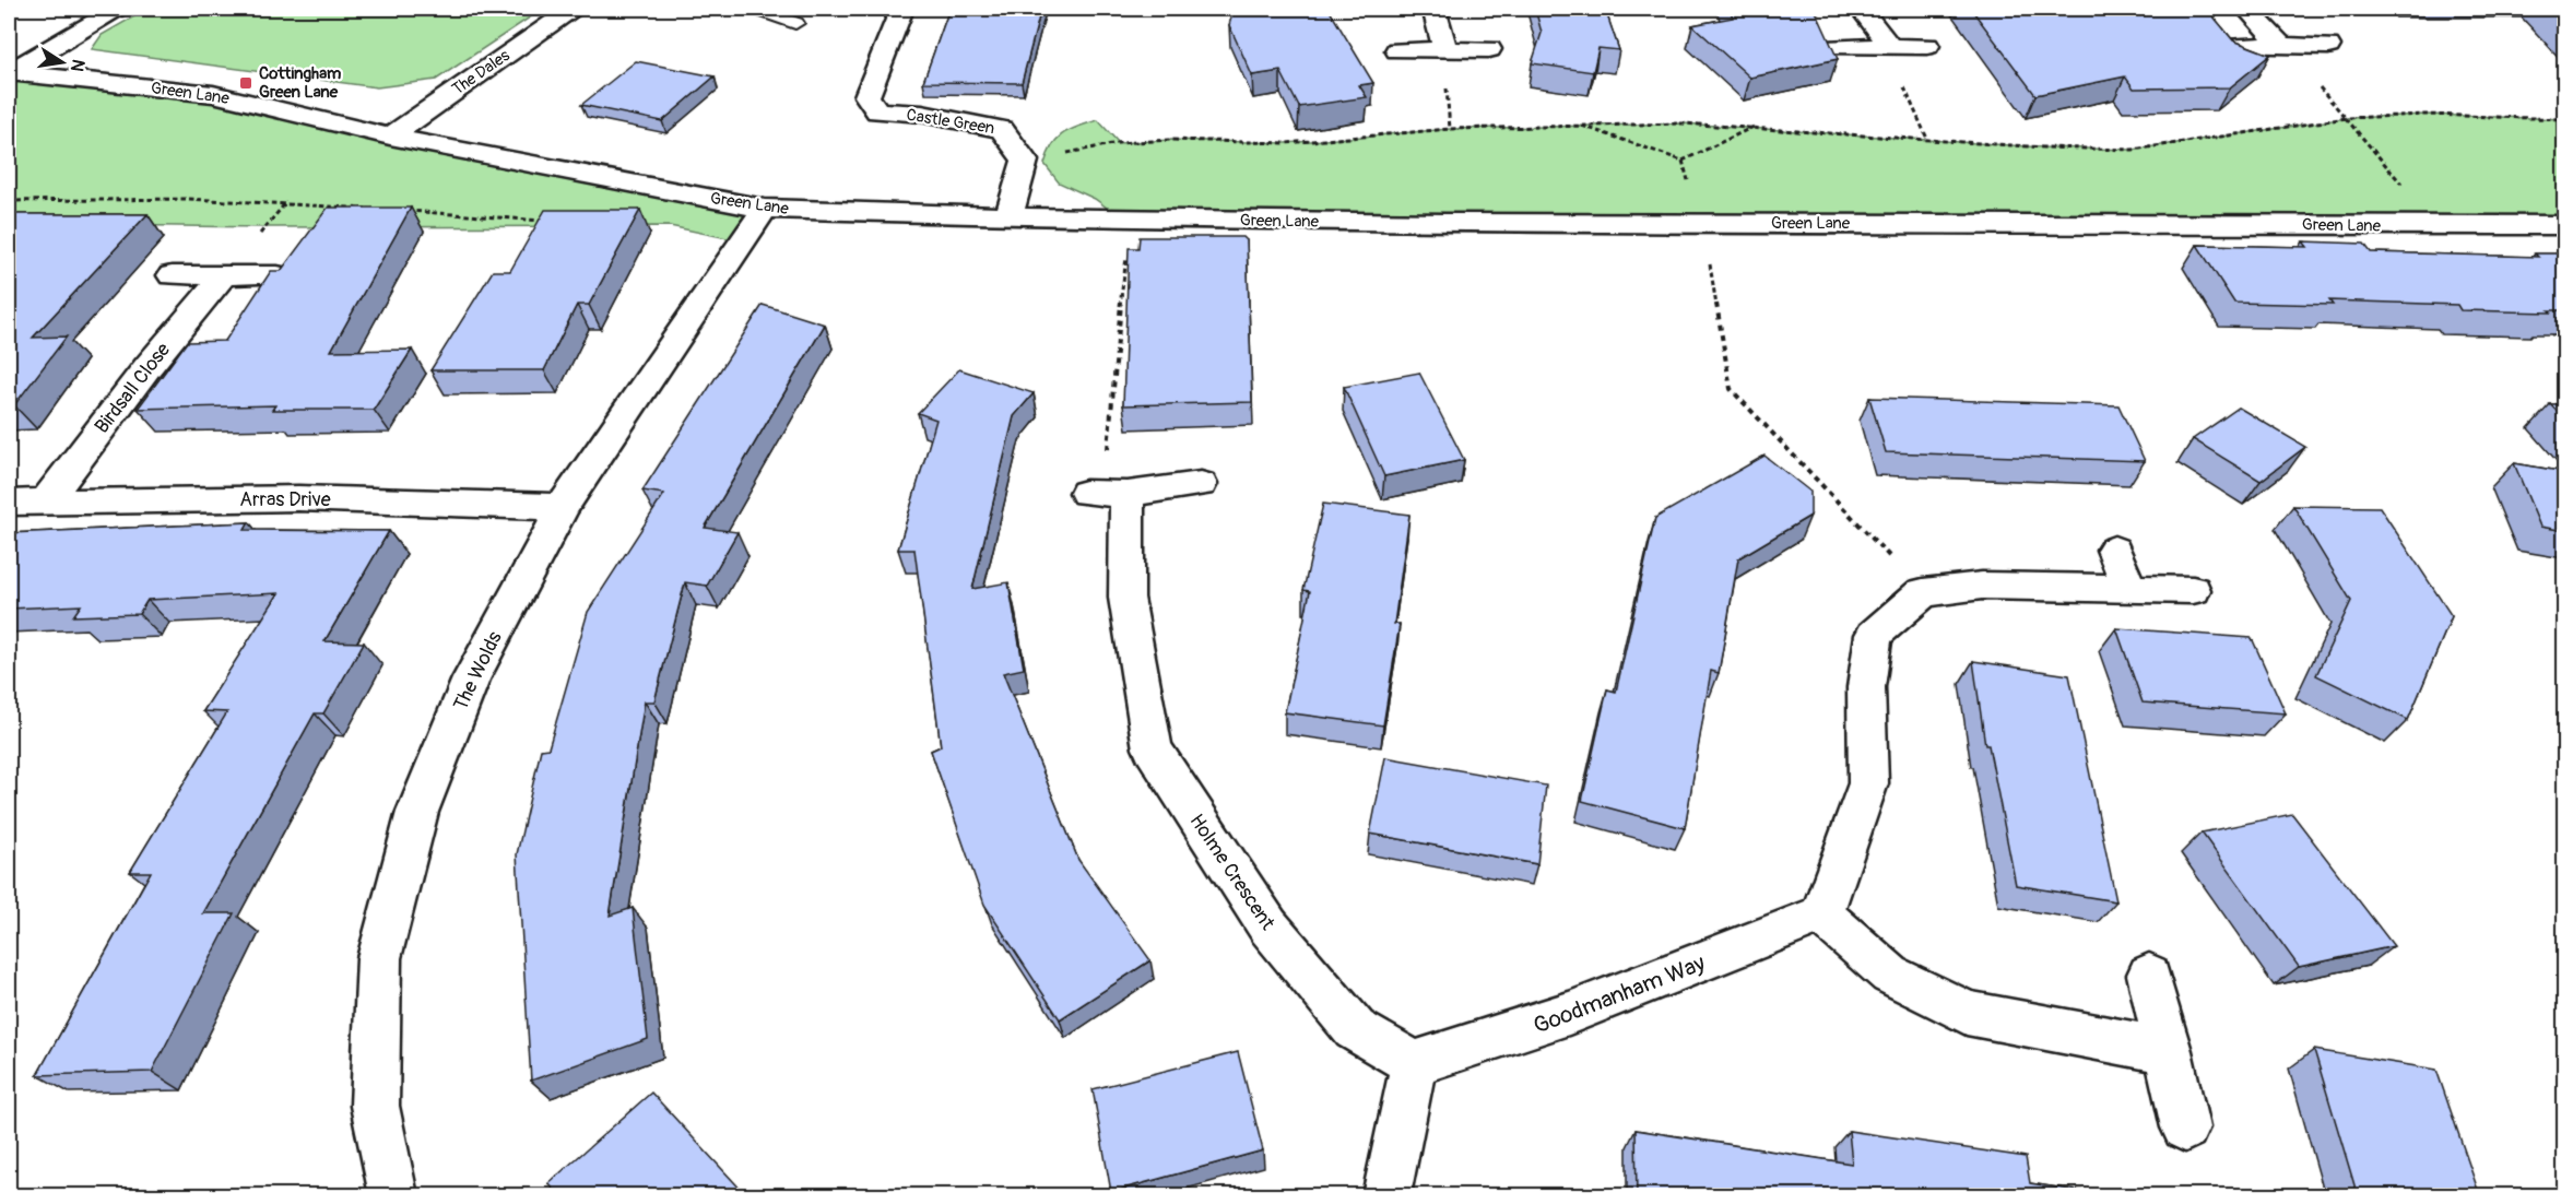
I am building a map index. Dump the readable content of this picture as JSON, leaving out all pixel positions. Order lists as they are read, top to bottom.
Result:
{
  "streets": {
    "street": [
      "The Dales",
      "Green Lane",
      "Castle Green",
      "Birdsall Close",
      "Arras Drive",
      "The Wolds",
      "Holme Crescent",
      "Goodmanham Way"
    ]
  },
  "crossings": [
    ["The Dales", "Green Lane"],
    ["Green Lane", "The Wolds"],
    ["Birdsall Close", "Arras Drive"],
    ["Arras Drive", "The Wolds"],
    ["Holme Crescent", "Goodmanham Way"]
  ],
  "places": {
    "transit": ["Cottingham Green Lane"]
  },
  "north": "right"
}
